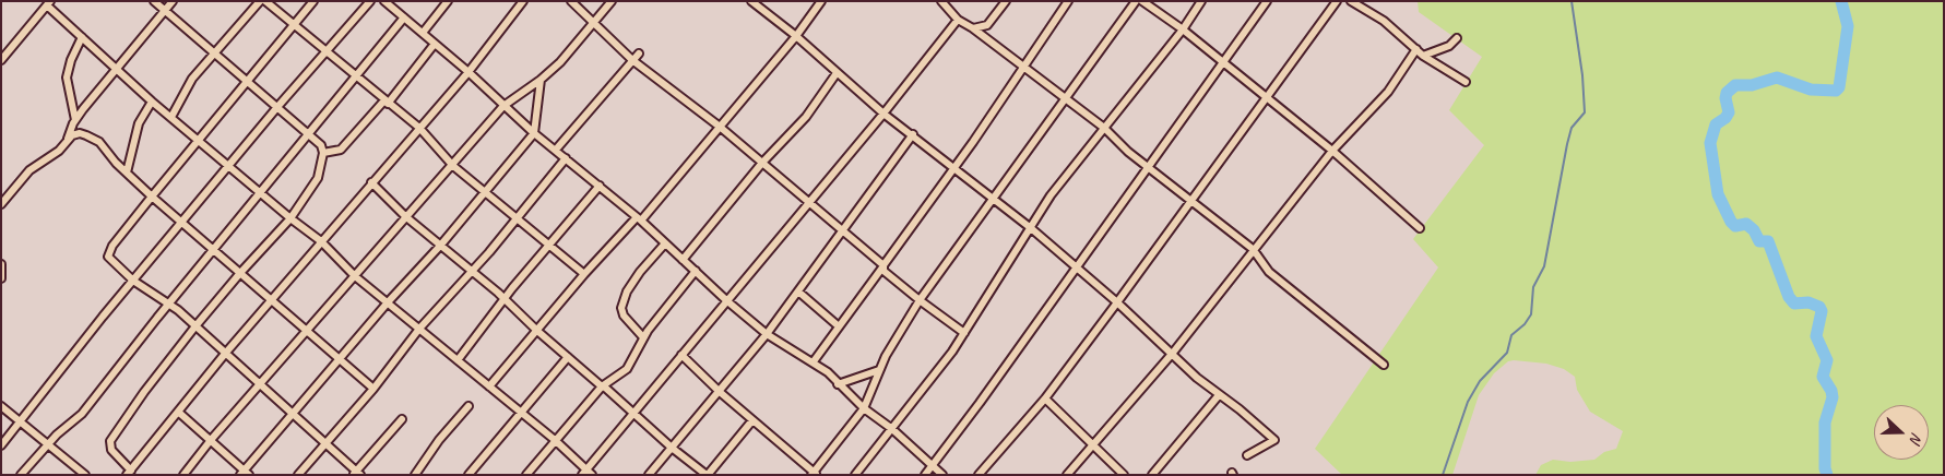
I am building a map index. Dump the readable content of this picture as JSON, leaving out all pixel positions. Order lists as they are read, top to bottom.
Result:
{
  "north": "right"
}
